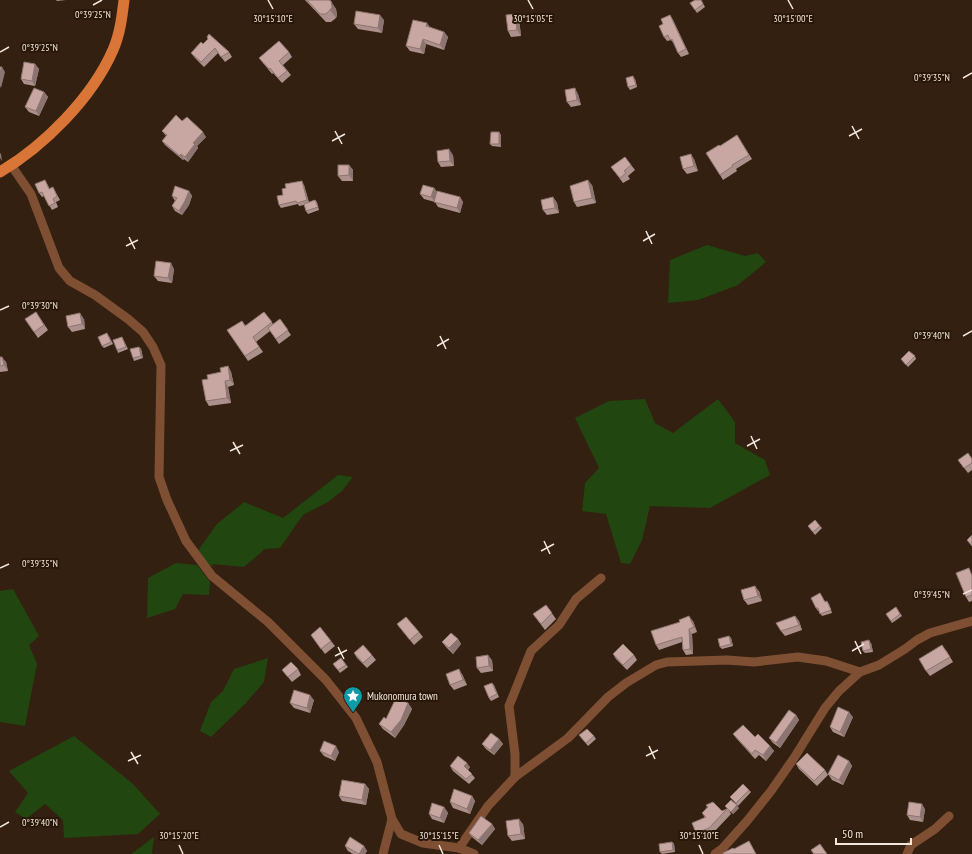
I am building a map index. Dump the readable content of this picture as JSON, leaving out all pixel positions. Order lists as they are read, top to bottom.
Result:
{
  "places": {
    "place": ["Mukonomura town"]
  },
  "scale_bar": "50 m",
  "coordinates": [
    "0°39'25\"N",
    "30°15'10\"E",
    "30°15'05\"E",
    "30°15'00\"E",
    "0°39'35\"N",
    "0°39'30\"N",
    "0°39'40\"N",
    "0°39'45\"N",
    "30°15'20\"E",
    "30°15'15\"E"
  ]
}
